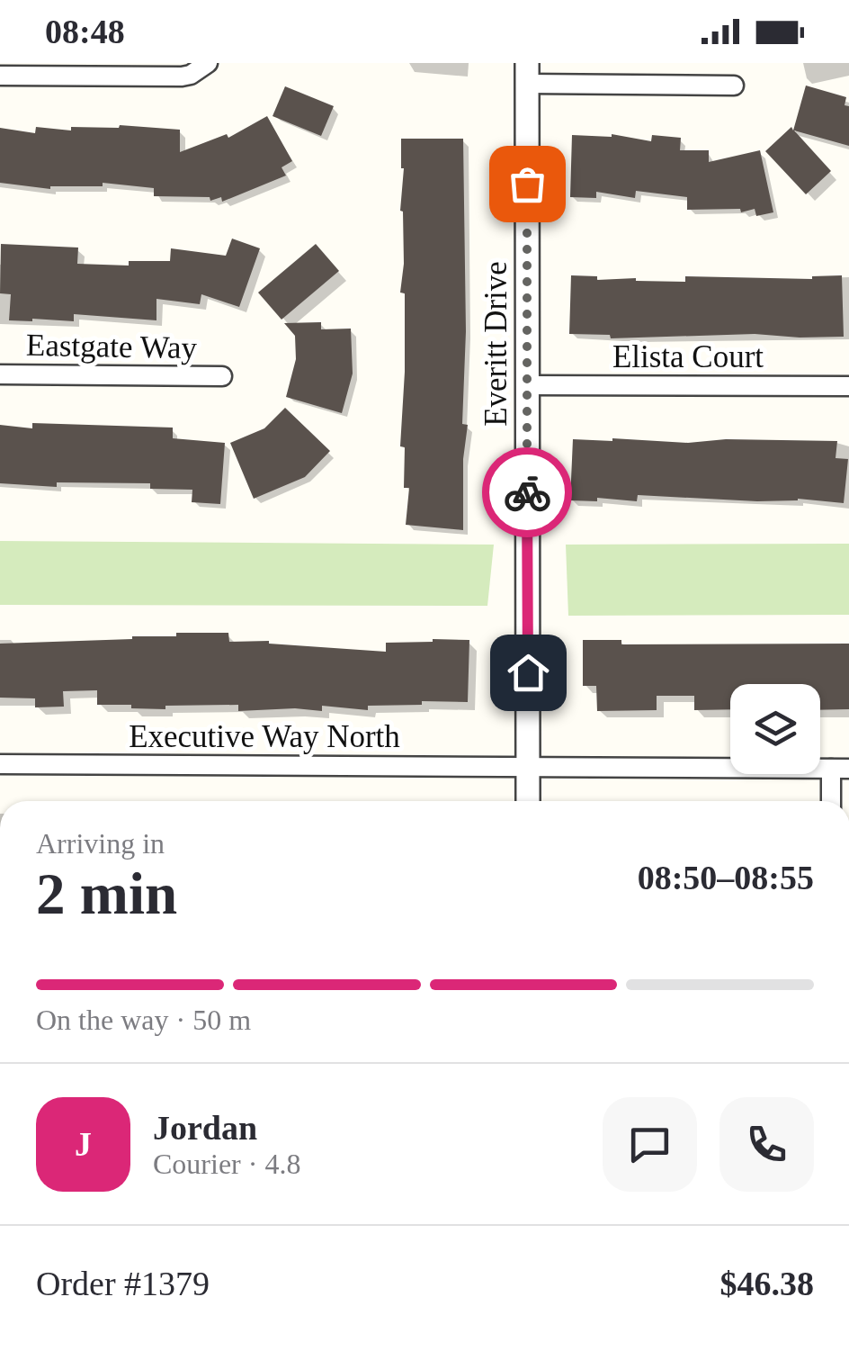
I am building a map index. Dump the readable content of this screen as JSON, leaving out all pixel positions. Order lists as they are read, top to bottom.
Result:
{
  "streets": {
    "street": [
      "Everitt Drive",
      "Eastgate Way",
      "Elista Court",
      "Executive Way North"
    ]
  },
  "crossings": [
    ["Everitt Drive", "Elista Court"],
    ["Everitt Drive", "Executive Way North"]
  ],
  "page": {
    "status": "08:48",
    "heading": ["2 min", "Arriving in", "08:50–08:55"],
    "panel": [
      "Jordan",
      "Courier · 4.8",
      "Order #1379",
      "$46.38"
    ],
    "bar": "On the way · 50 m",
    "round": "J"
  }
}
